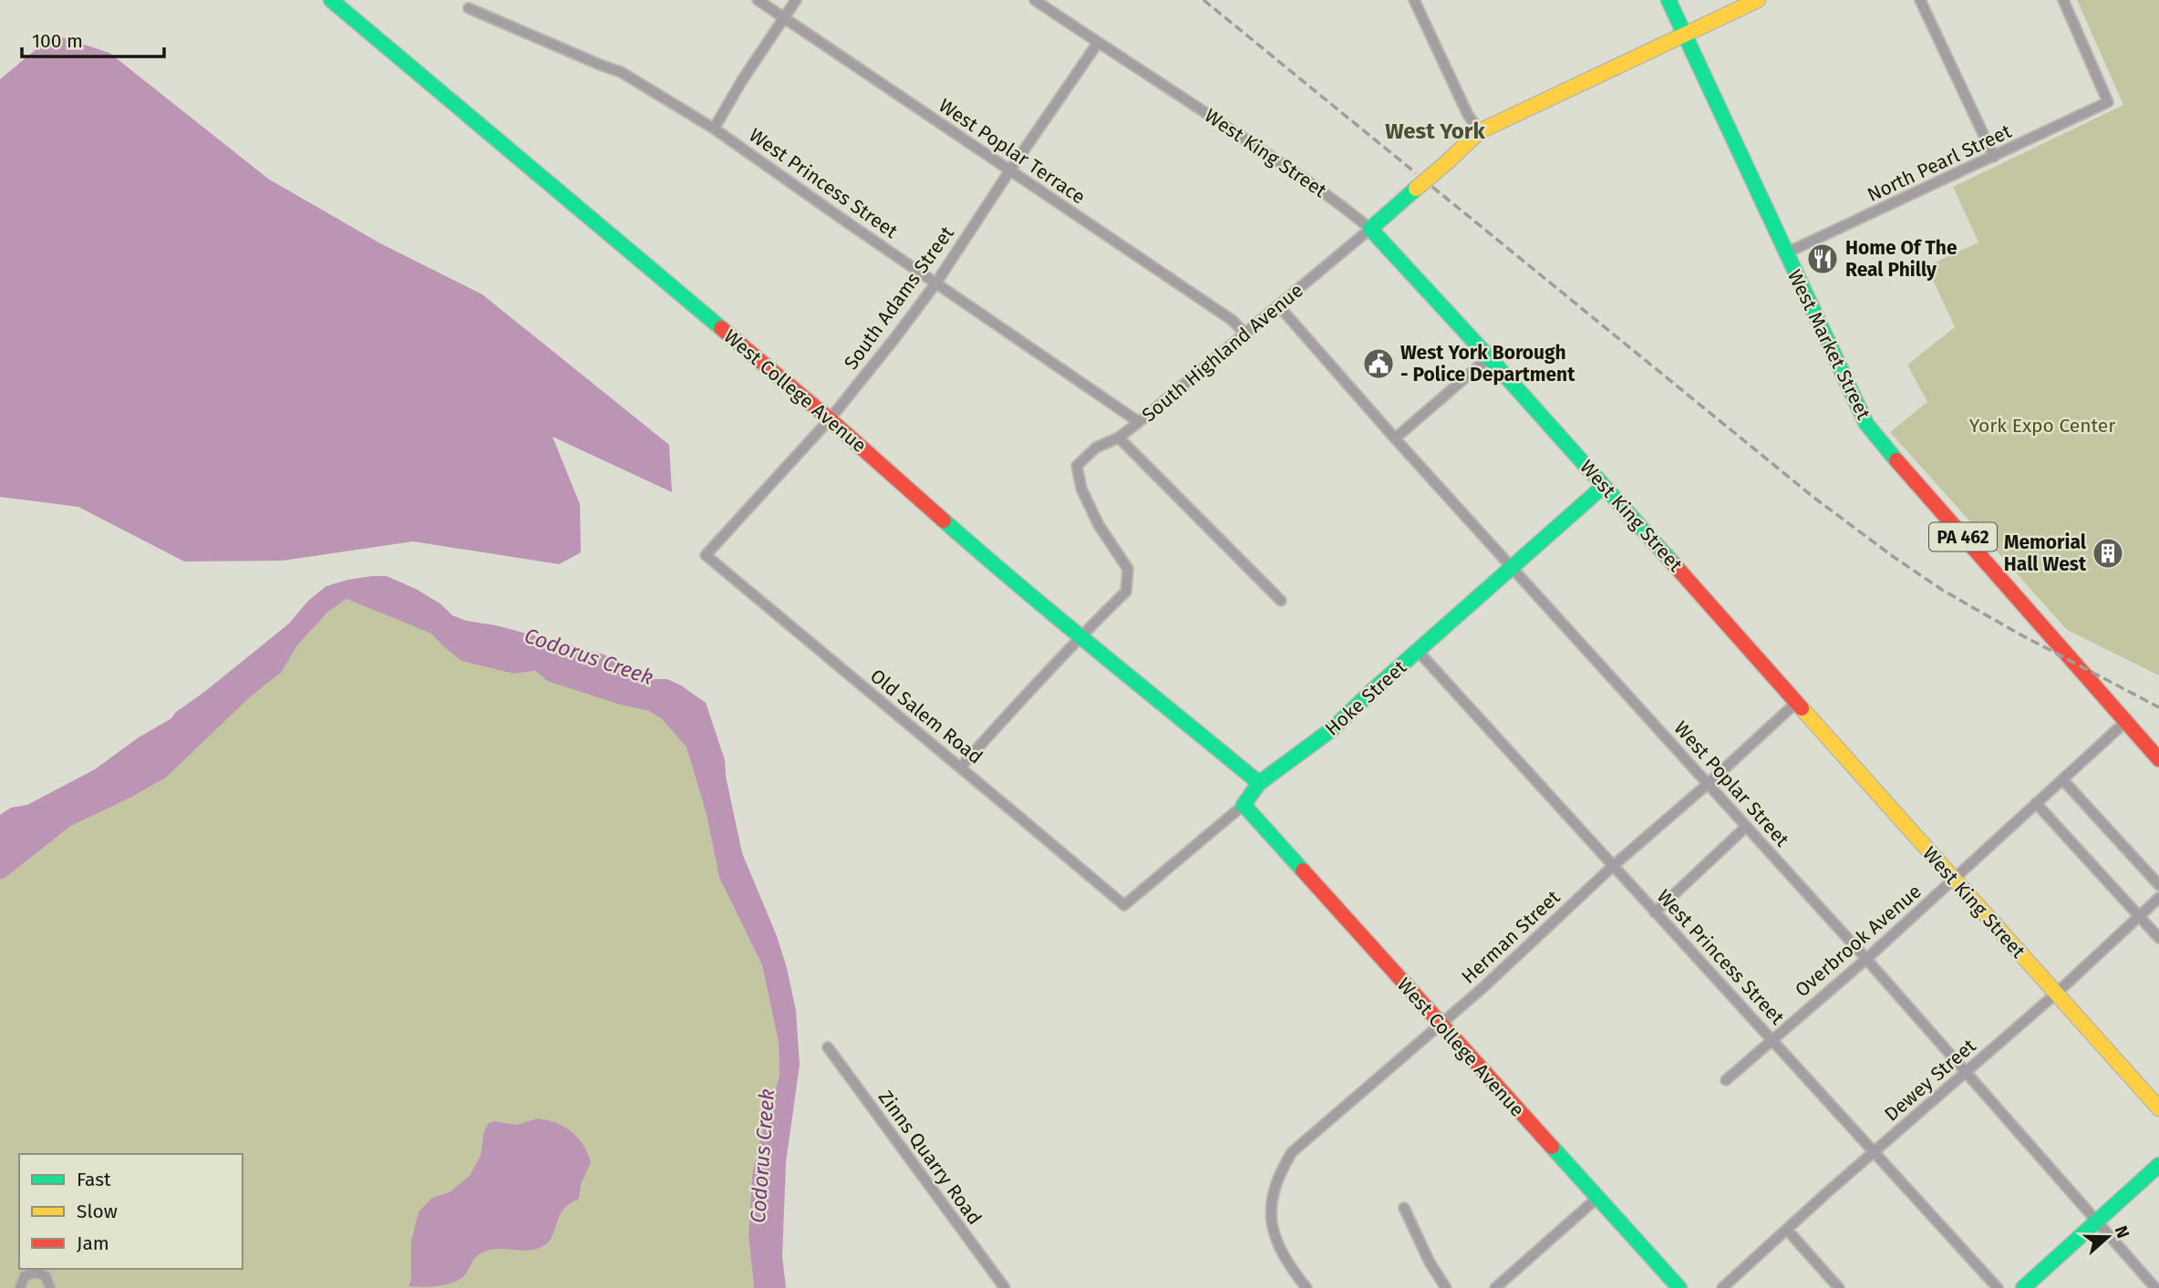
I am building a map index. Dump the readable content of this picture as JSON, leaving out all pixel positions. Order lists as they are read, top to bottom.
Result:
{
  "streets": {
    "street": [
      "West Poplar Terrace",
      "West King Street",
      "North Pearl Street",
      "West Princess Street",
      "South Adams Street",
      "West Market Street",
      "South Highland Avenue",
      "West College Avenue",
      "PA 462",
      "Hoke Street",
      "Old Salem Road",
      "West Poplar Street",
      "Herman Street",
      "Overbrook Avenue",
      "Dewey Street",
      "Zinns Quarry Road"
    ]
  },
  "crossings": [
    ["West Poplar Terrace", "South Adams Street"],
    ["West Poplar Terrace", "South Highland Avenue"],
    ["West King Street", "South Adams Street"],
    ["West King Street", "South Highland Avenue"],
    ["West King Street", "Hoke Street"],
    ["West King Street", "Herman Street"],
    ["West King Street", "Overbrook Avenue"],
    ["West King Street", "Dewey Street"],
    ["North Pearl Street", "West Market Street"],
    ["West Princess Street", "South Adams Street"],
    ["West Princess Street", "South Highland Avenue"],
    ["West Princess Street", "Hoke Street"],
    ["West Princess Street", "Herman Street"],
    ["West Princess Street", "Overbrook Avenue"],
    ["West Princess Street", "Dewey Street"],
    ["South Adams Street", "West College Avenue"],
    ["South Adams Street", "Old Salem Road"],
    ["West Market Street", "South Highland Avenue"],
    ["West Market Street", "Overbrook Avenue"],
    ["South Highland Avenue", "West College Avenue"],
    ["South Highland Avenue", "Old Salem Road"],
    ["South Highland Avenue", "West Poplar Street"],
    ["West College Avenue", "Hoke Street"],
    ["West College Avenue", "Herman Street"],
    ["Hoke Street", "Old Salem Road"],
    ["Hoke Street", "West Poplar Street"],
    ["West Poplar Street", "Herman Street"],
    ["West Poplar Street", "Overbrook Avenue"],
    ["West Poplar Street", "Dewey Street"]
  ],
  "districts": ["West York"],
  "water": ["Codorus Creek"],
  "parks": ["York Expo Center"],
  "places": {
    "restaurant": ["Home Of The Real Philly"],
    "public building": ["West York Borough - Police Department"],
    "building": ["Memorial Hall West"]
  },
  "legend": ["Fast", "Slow", "Jam"],
  "scale_bar": "100 m",
  "north": "right"
}
